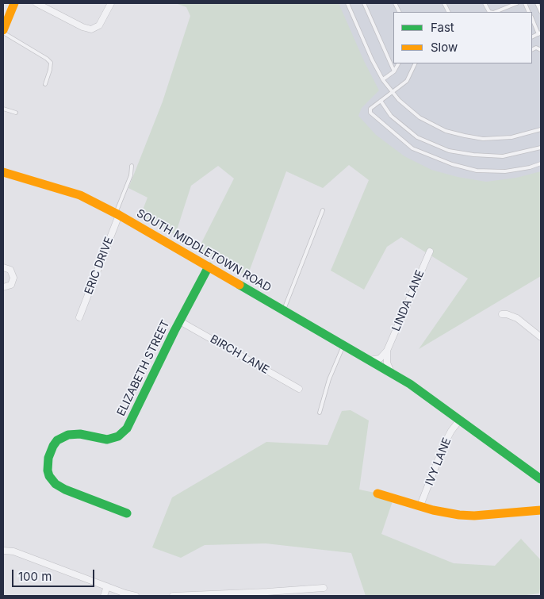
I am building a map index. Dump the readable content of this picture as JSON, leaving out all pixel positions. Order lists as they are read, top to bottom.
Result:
{
  "streets": {
    "street": [
      "SOUTH MIDDLETOWN ROAD",
      "ERIC DRIVE",
      "LINDA LANE",
      "BIRCH LANE",
      "ELIZABETH STREET",
      "IVY LANE"
    ]
  },
  "crossings": [
    ["SOUTH MIDDLETOWN ROAD", "ERIC DRIVE"],
    ["SOUTH MIDDLETOWN ROAD", "ELIZABETH STREET"],
    ["SOUTH MIDDLETOWN ROAD", "IVY LANE"],
    ["BIRCH LANE", "ELIZABETH STREET"]
  ],
  "legend": ["Fast", "Slow"],
  "scale_bar": "100 m"
}
